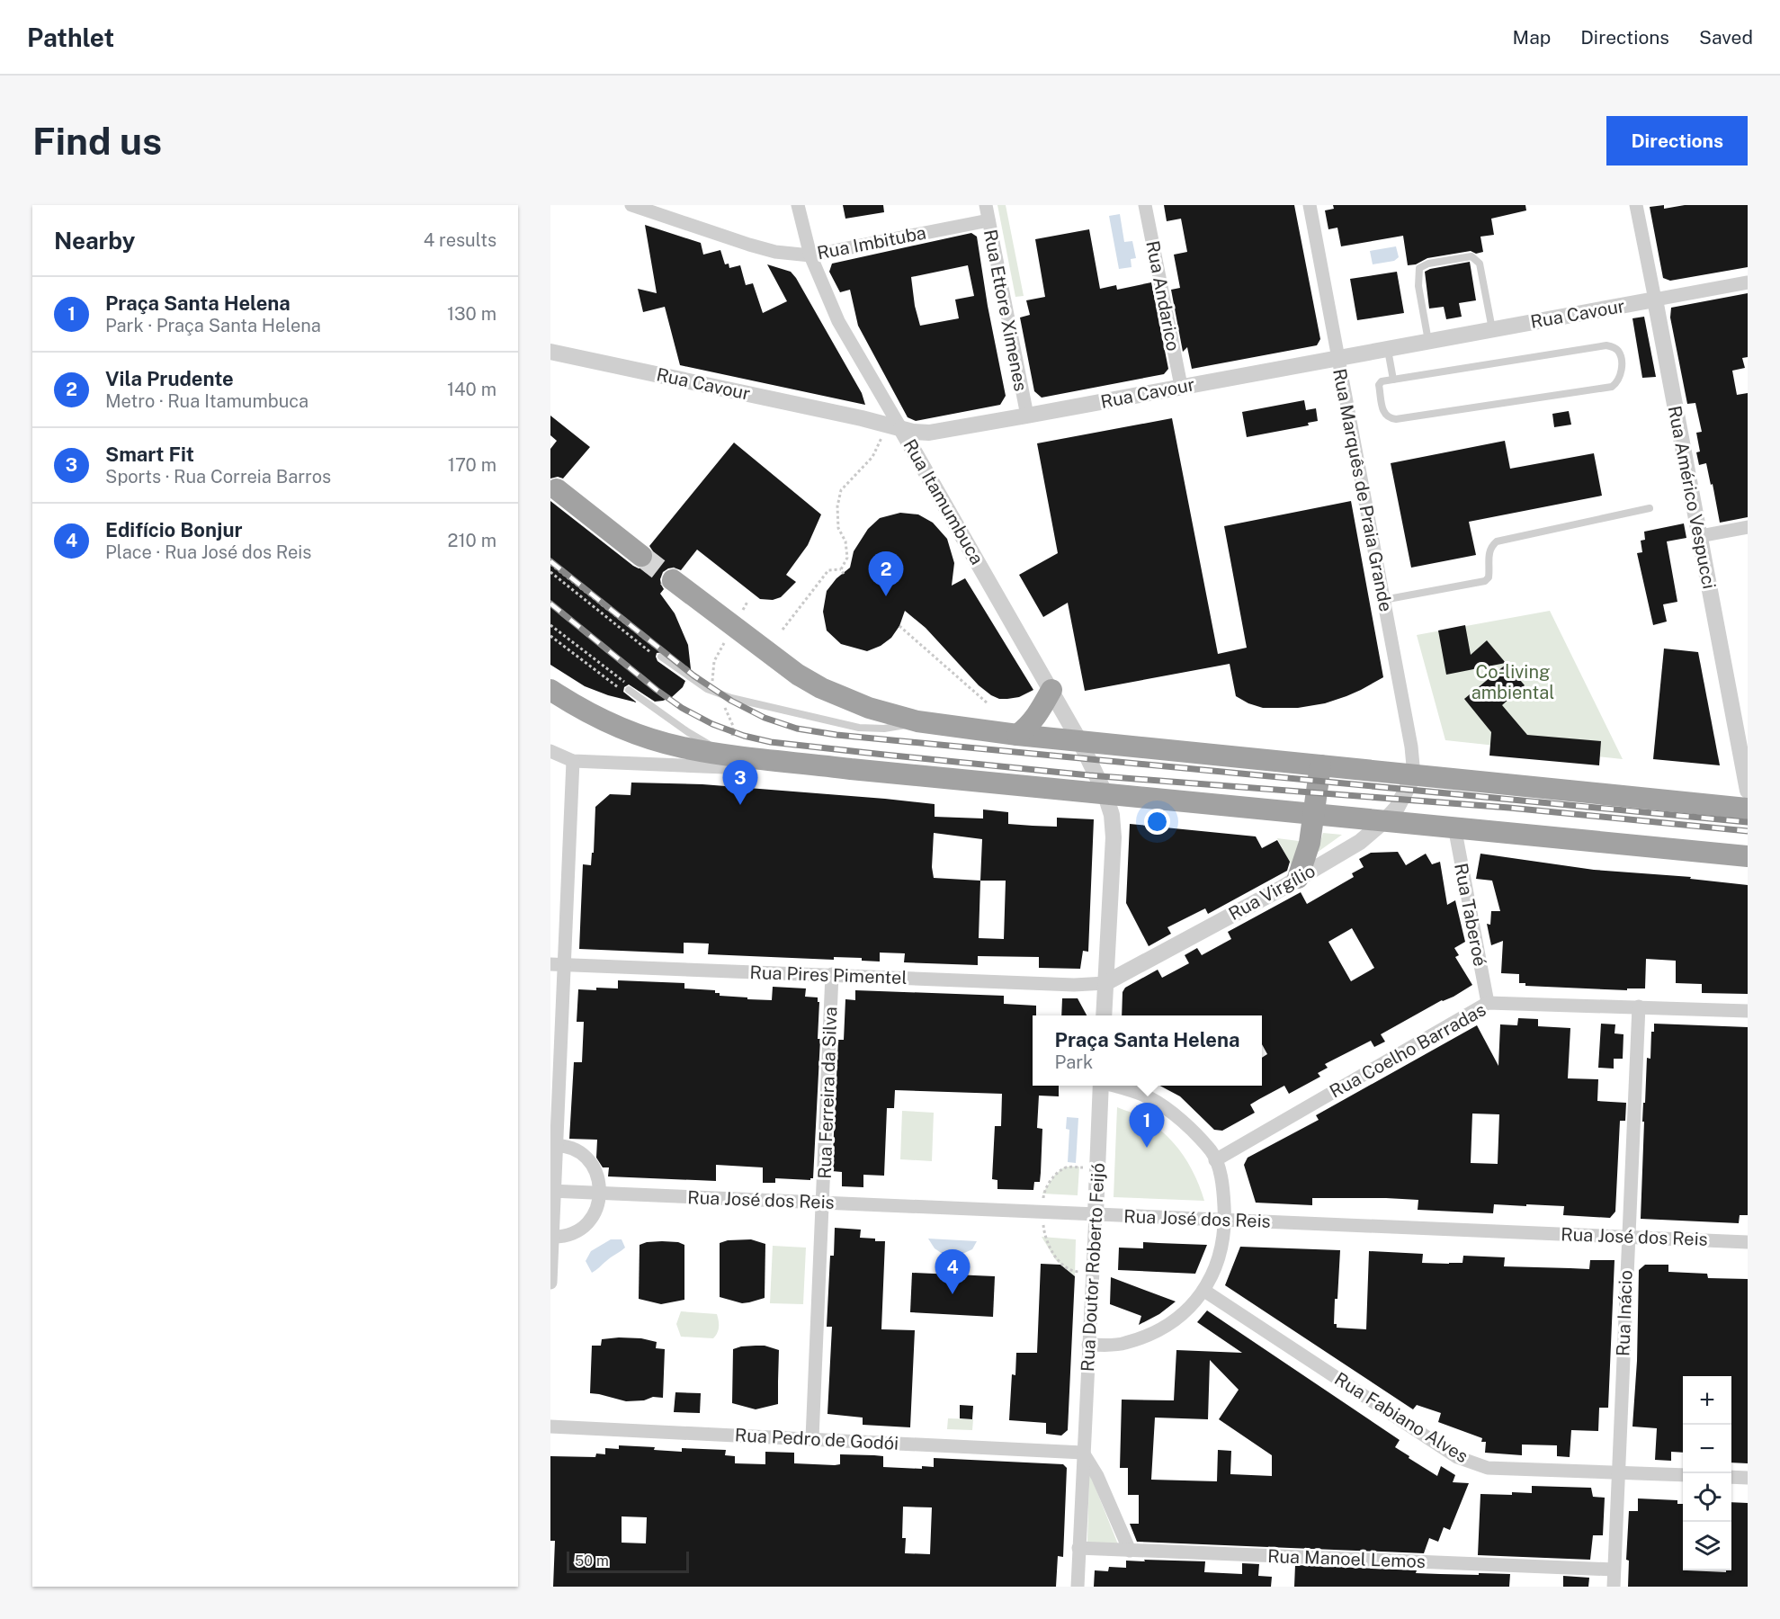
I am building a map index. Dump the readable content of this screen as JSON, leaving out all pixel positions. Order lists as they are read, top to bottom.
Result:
{
  "streets": {
    "street": [
      "Rua Imbituba",
      "Rua Andarico",
      "Rua Ettore Ximenes",
      "Rua Cavour",
      "Rua Marquês de Praia Grande",
      "Rua Américo Vespucci",
      "Rua Itamumbuca",
      "Rua Virgílio",
      "Rua Taberoé",
      "Rua Pires Pimentel",
      "Rua Coelho Barradas",
      "Rua Ferreira da Silva",
      "Rua José dos Reis",
      "Rua Doutor Roberto Feijó",
      "Rua Inácio",
      "Rua Fabiano Alves",
      "Rua Pedro de Godói",
      "Rua Manoel Lemos"
    ]
  },
  "crossings": [
    ["Rua Imbituba", "Rua Ettore Ximenes"],
    ["Rua Imbituba", "Rua Itamumbuca"],
    ["Rua Andarico", "Rua Cavour"],
    ["Rua Ettore Ximenes", "Rua Cavour"],
    ["Rua Cavour", "Rua Marquês de Praia Grande"],
    ["Rua Cavour", "Rua Américo Vespucci"],
    ["Rua Cavour", "Rua Itamumbuca"],
    ["Rua Marquês de Praia Grande", "Rua Virgílio"],
    ["Rua Virgílio", "Rua Pires Pimentel"],
    ["Rua Taberoé", "Rua Coelho Barradas"],
    ["Rua Pires Pimentel", "Rua Ferreira da Silva"],
    ["Rua Coelho Barradas", "Rua Inácio"],
    ["Rua Ferreira da Silva", "Rua José dos Reis"],
    ["Rua Ferreira da Silva", "Rua Pedro de Godói"],
    ["Rua José dos Reis", "Rua Doutor Roberto Feijó"],
    ["Rua José dos Reis", "Rua Inácio"],
    ["Rua Doutor Roberto Feijó", "Rua Pedro de Godói"],
    ["Rua Doutor Roberto Feijó", "Rua Manoel Lemos"],
    ["Rua Inácio", "Rua Fabiano Alves"],
    ["Rua Inácio", "Rua Manoel Lemos"]
  ],
  "parks": ["Co-living ambiental"],
  "scale_bar": "50 m",
  "page": {
    "header": "Pathlet",
    "nav": ["Map", "Directions", "Saved"],
    "buttons": "Directions",
    "title": "Find us",
    "heading": ["Nearby", "4 results"],
    "list": [
      {
        "mark": "1",
        "name": "Praça Santa Helena",
        "note": "Park · Praça Santa Helena",
        "value": "130 m"
      },
      {
        "mark": "2",
        "name": "Vila Prudente",
        "note": "Metro · Rua Itamumbuca",
        "value": "140 m"
      },
      {
        "mark": "3",
        "name": "Smart Fit",
        "note": "Sports · Rua Correia Barros",
        "value": "170 m"
      },
      {
        "mark": "4",
        "name": "Edifício Bonjur",
        "note": "Place · Rua José dos Reis",
        "value": "210 m"
      }
    ],
    "pins": [
      "2",
      "3",
      "1",
      "4"
    ],
    "popup": ["Praça Santa Helena", "Park"],
    "map_buttons": ["+", "−"],
    "scale": "50 m"
  }
}
